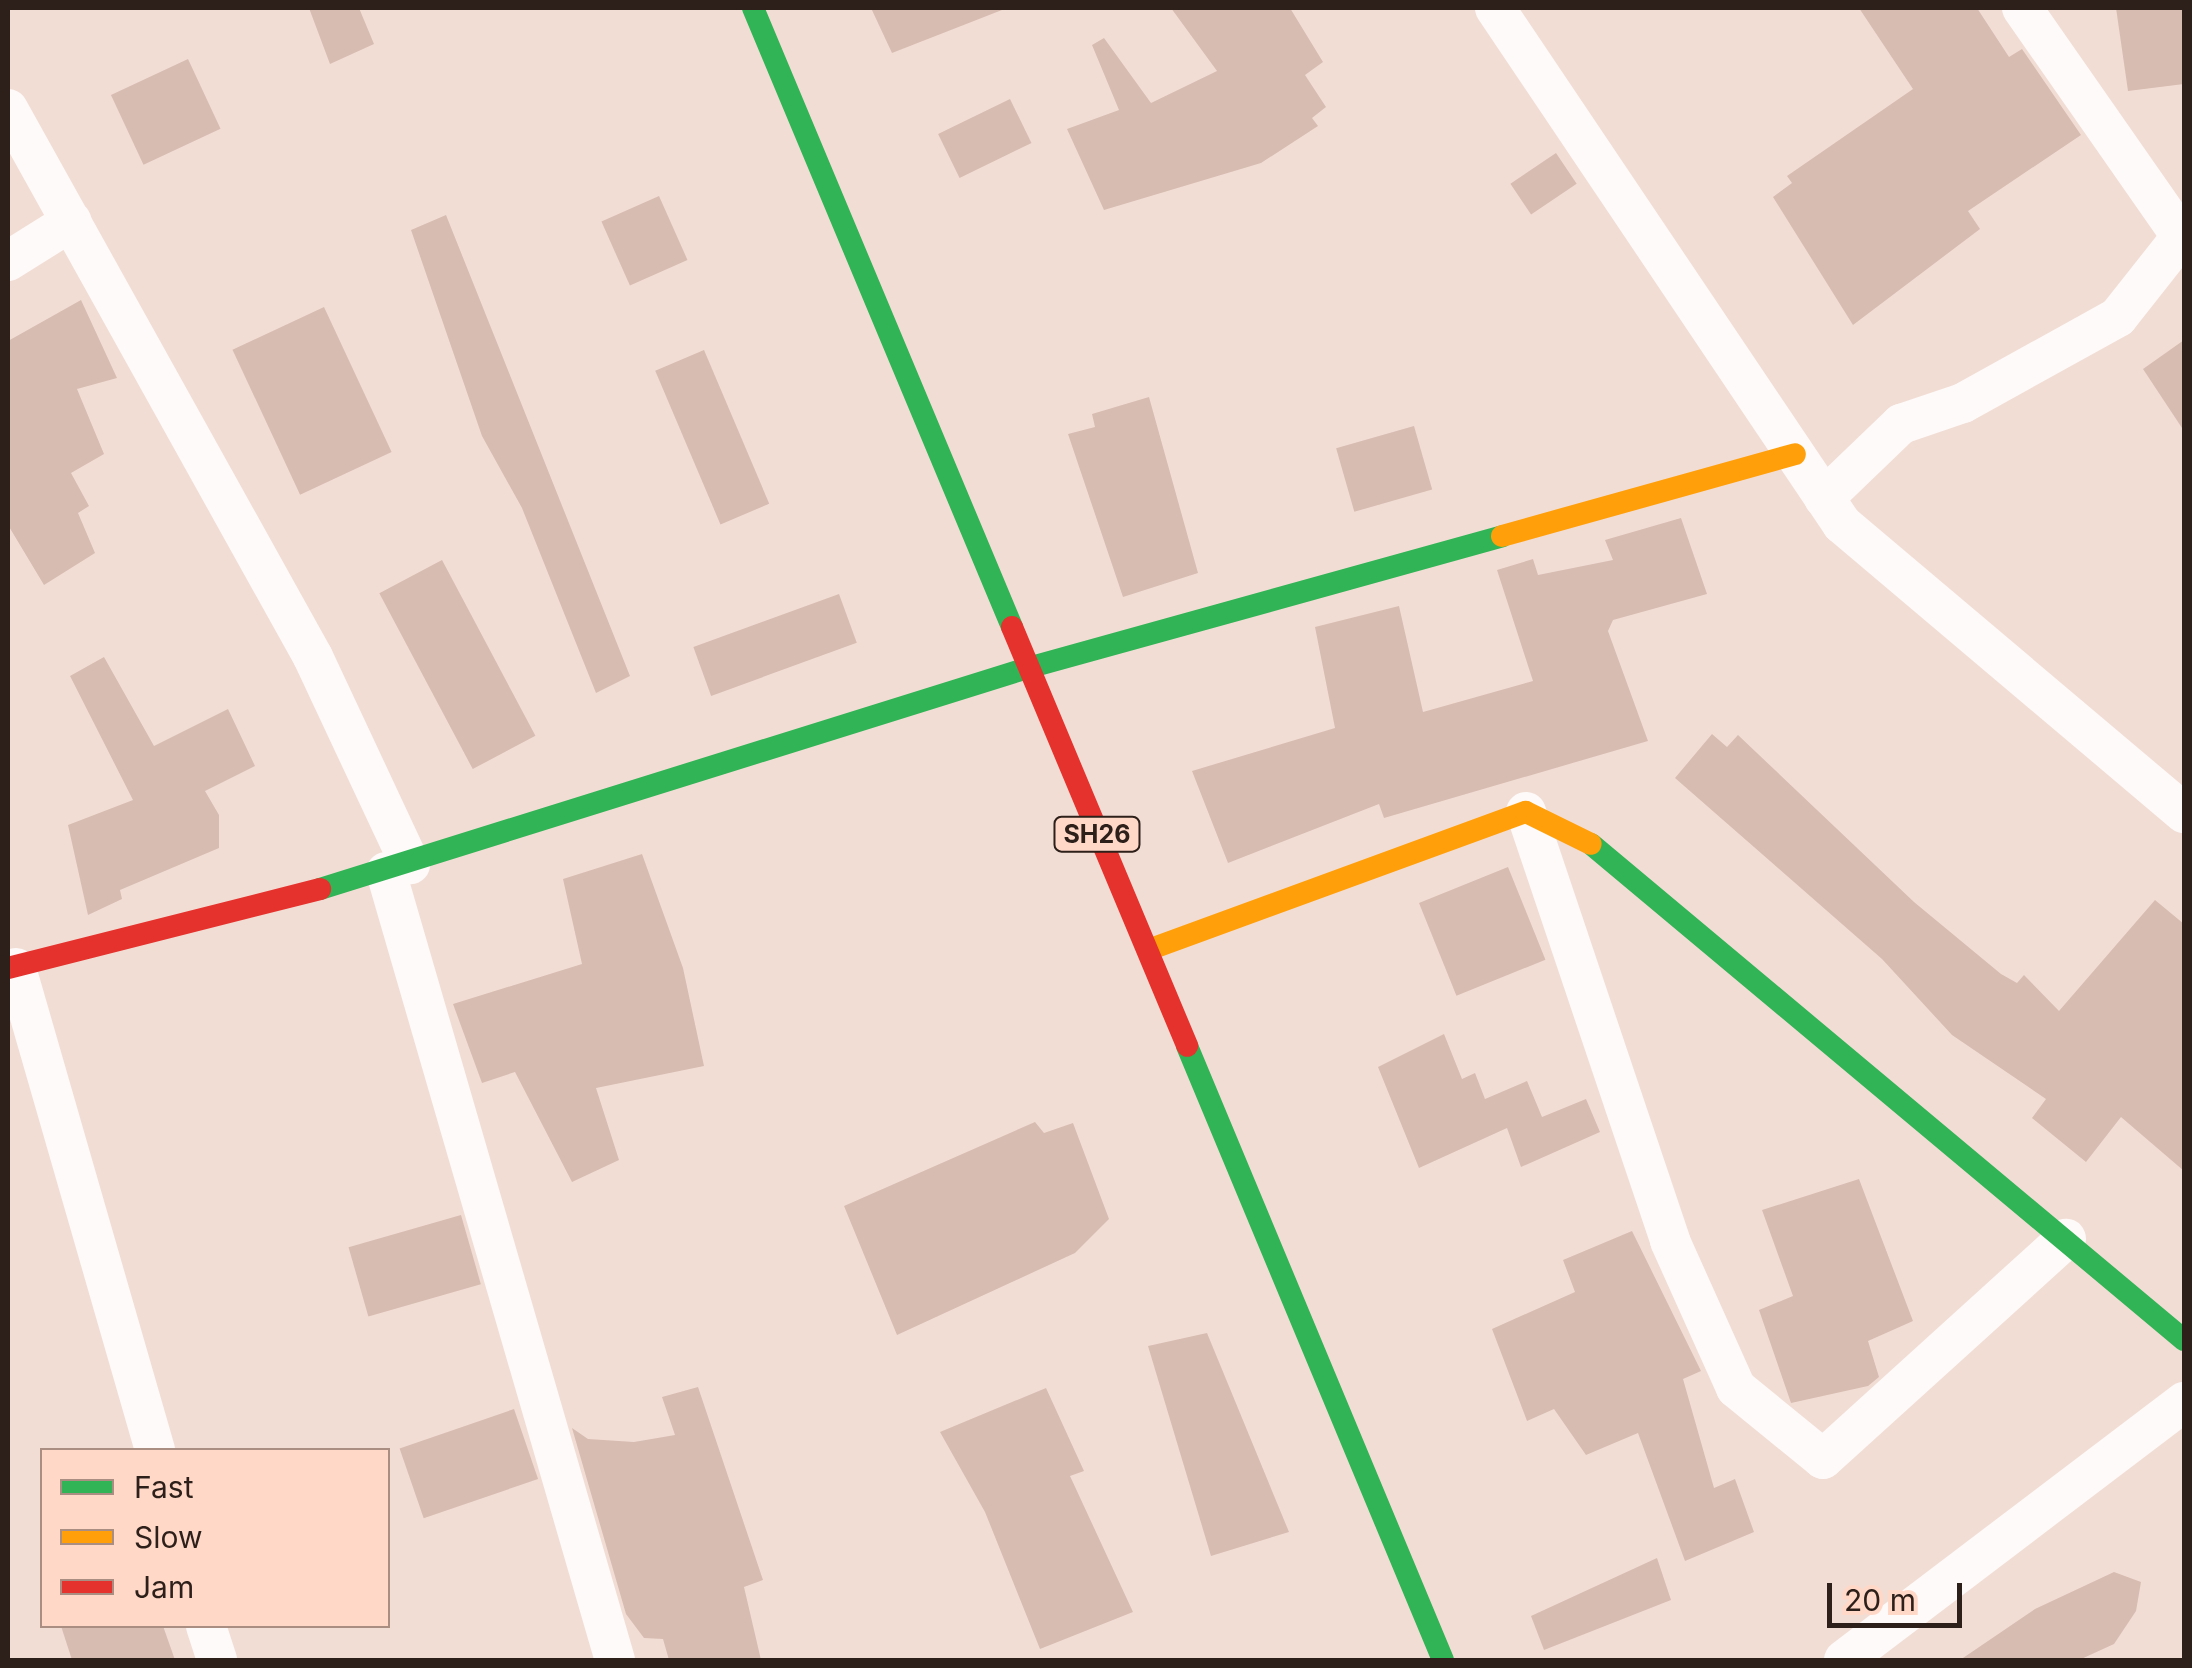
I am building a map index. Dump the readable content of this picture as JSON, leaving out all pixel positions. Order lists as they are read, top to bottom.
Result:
{
  "streets": {
    "street": ["SH26"]
  },
  "legend": ["Fast", "Slow", "Jam"],
  "scale_bar": "20 m"
}
